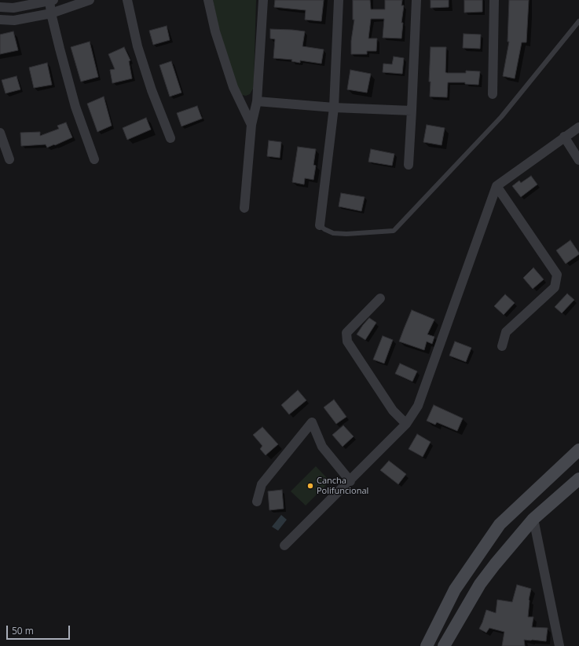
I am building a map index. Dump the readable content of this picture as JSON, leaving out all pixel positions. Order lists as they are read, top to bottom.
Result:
{
  "places": ["Cancha Polifuncional"],
  "scale_bar": "50 m"
}
